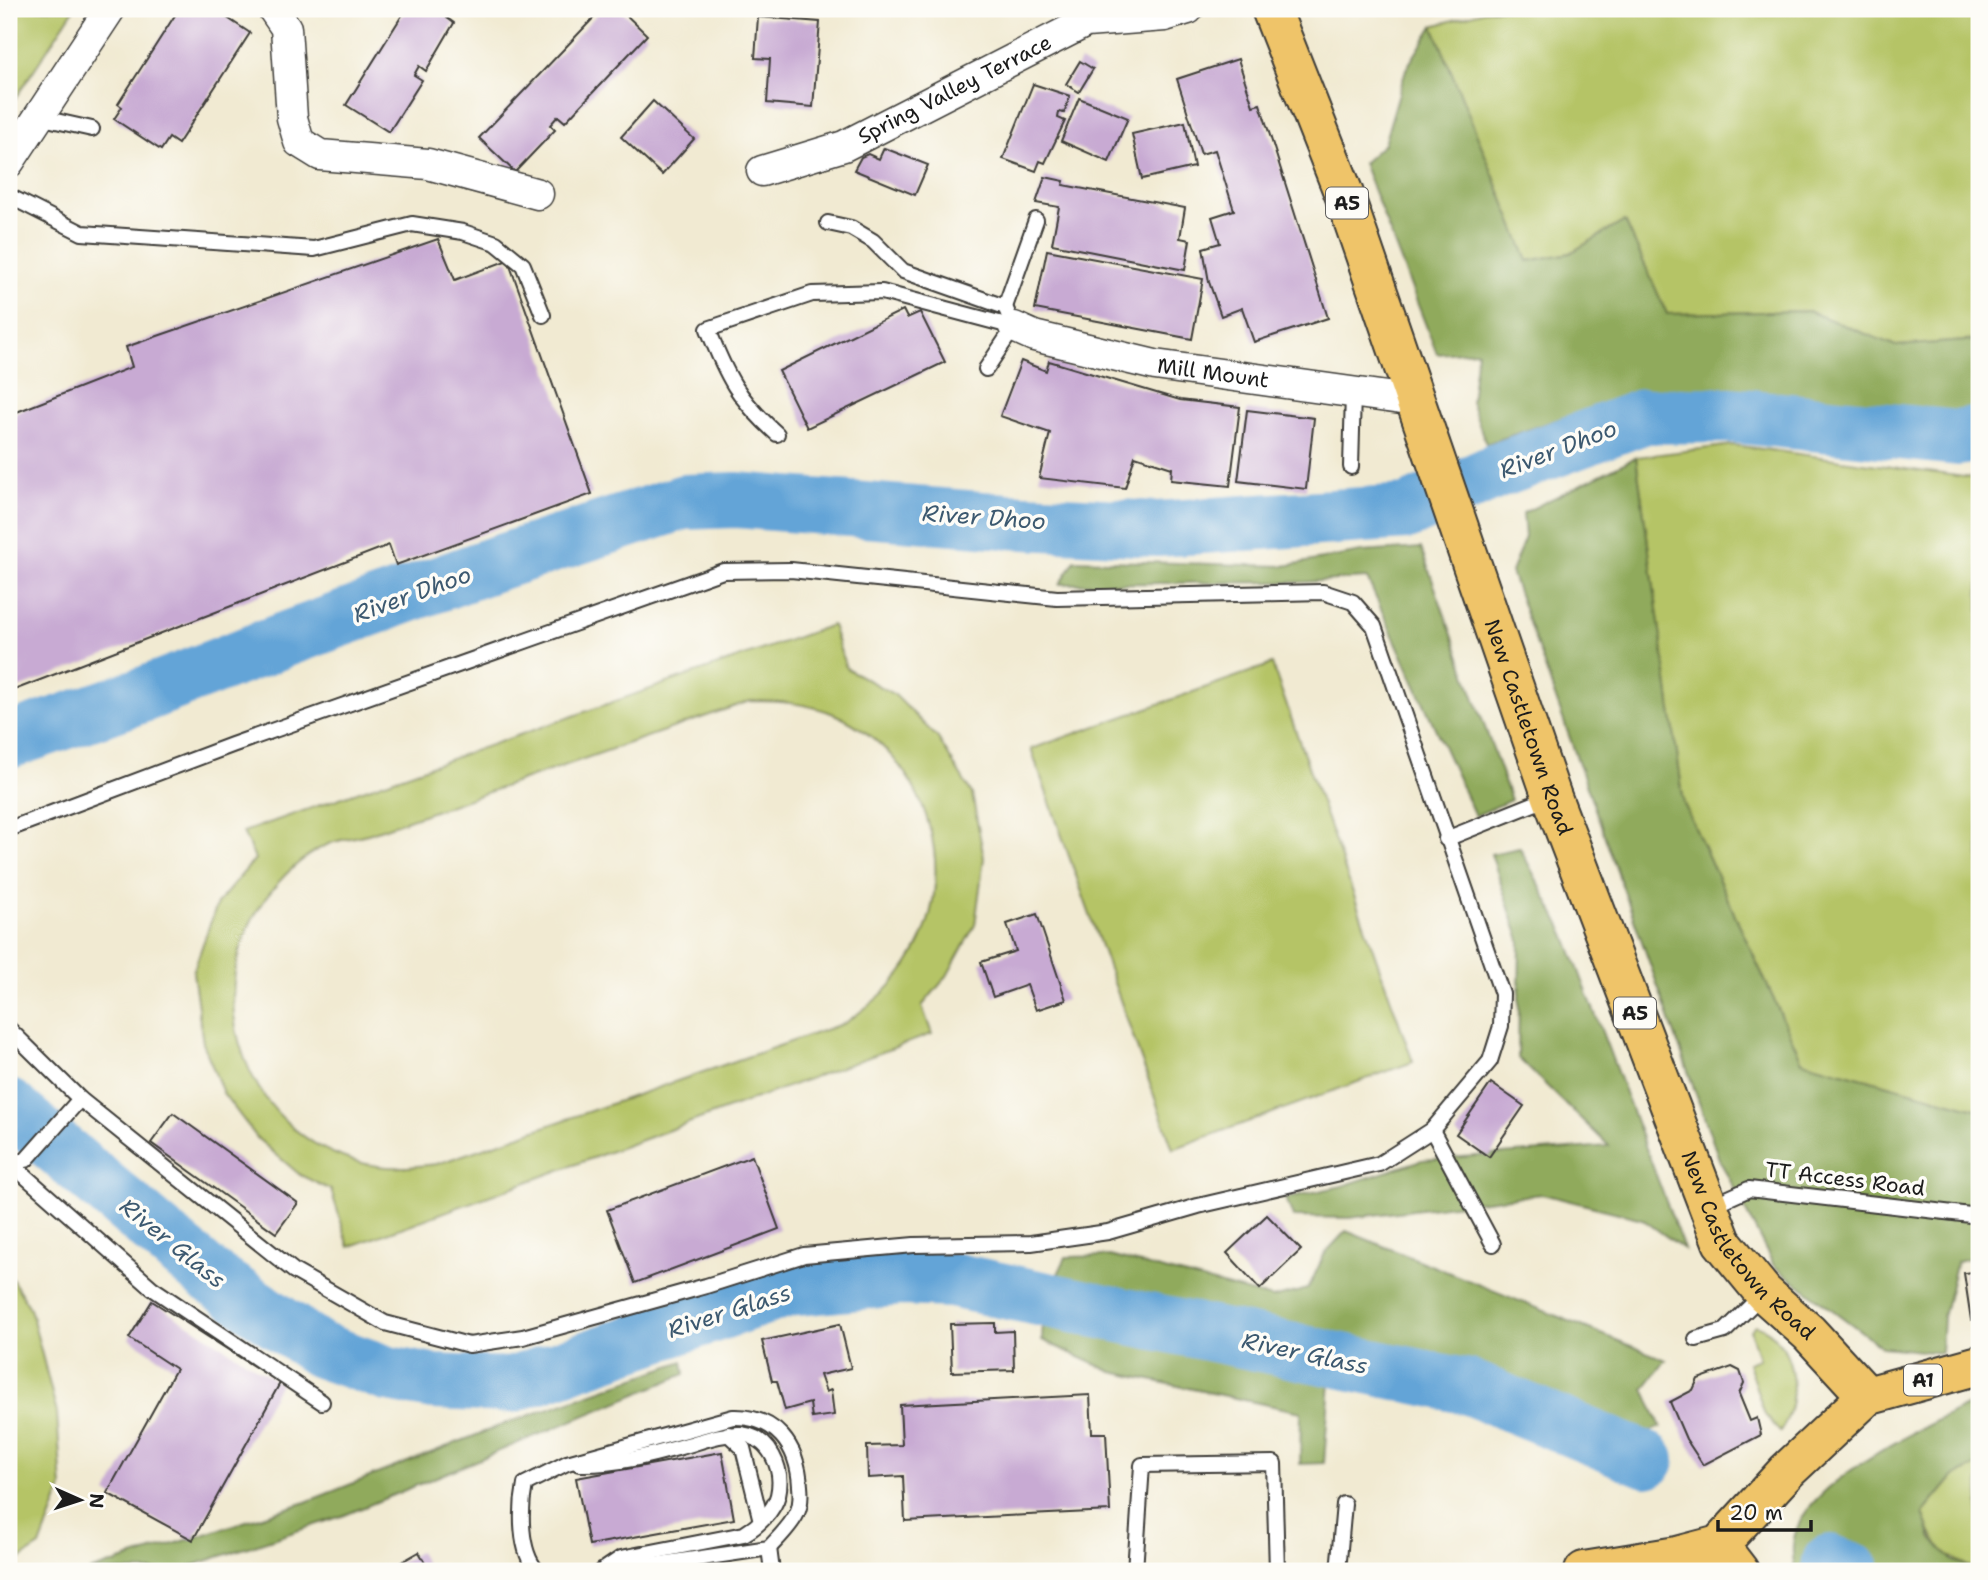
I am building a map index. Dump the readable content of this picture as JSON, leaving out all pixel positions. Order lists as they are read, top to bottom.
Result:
{
  "streets": {
    "highway": ["A5", "New Castletown Road", "A1"],
    "street": ["Spring Valley Terrace", "Mill Mount"],
    "lane": ["TT Access Road"]
  },
  "crossings": [
    ["Mill Mount", "New Castletown Road"],
    ["New Castletown Road", "TT Access Road"],
    ["New Castletown Road", "A1"]
  ],
  "water": ["River Dhoo", "River Glass"],
  "scale_bar": "20 m",
  "north": "right"
}
